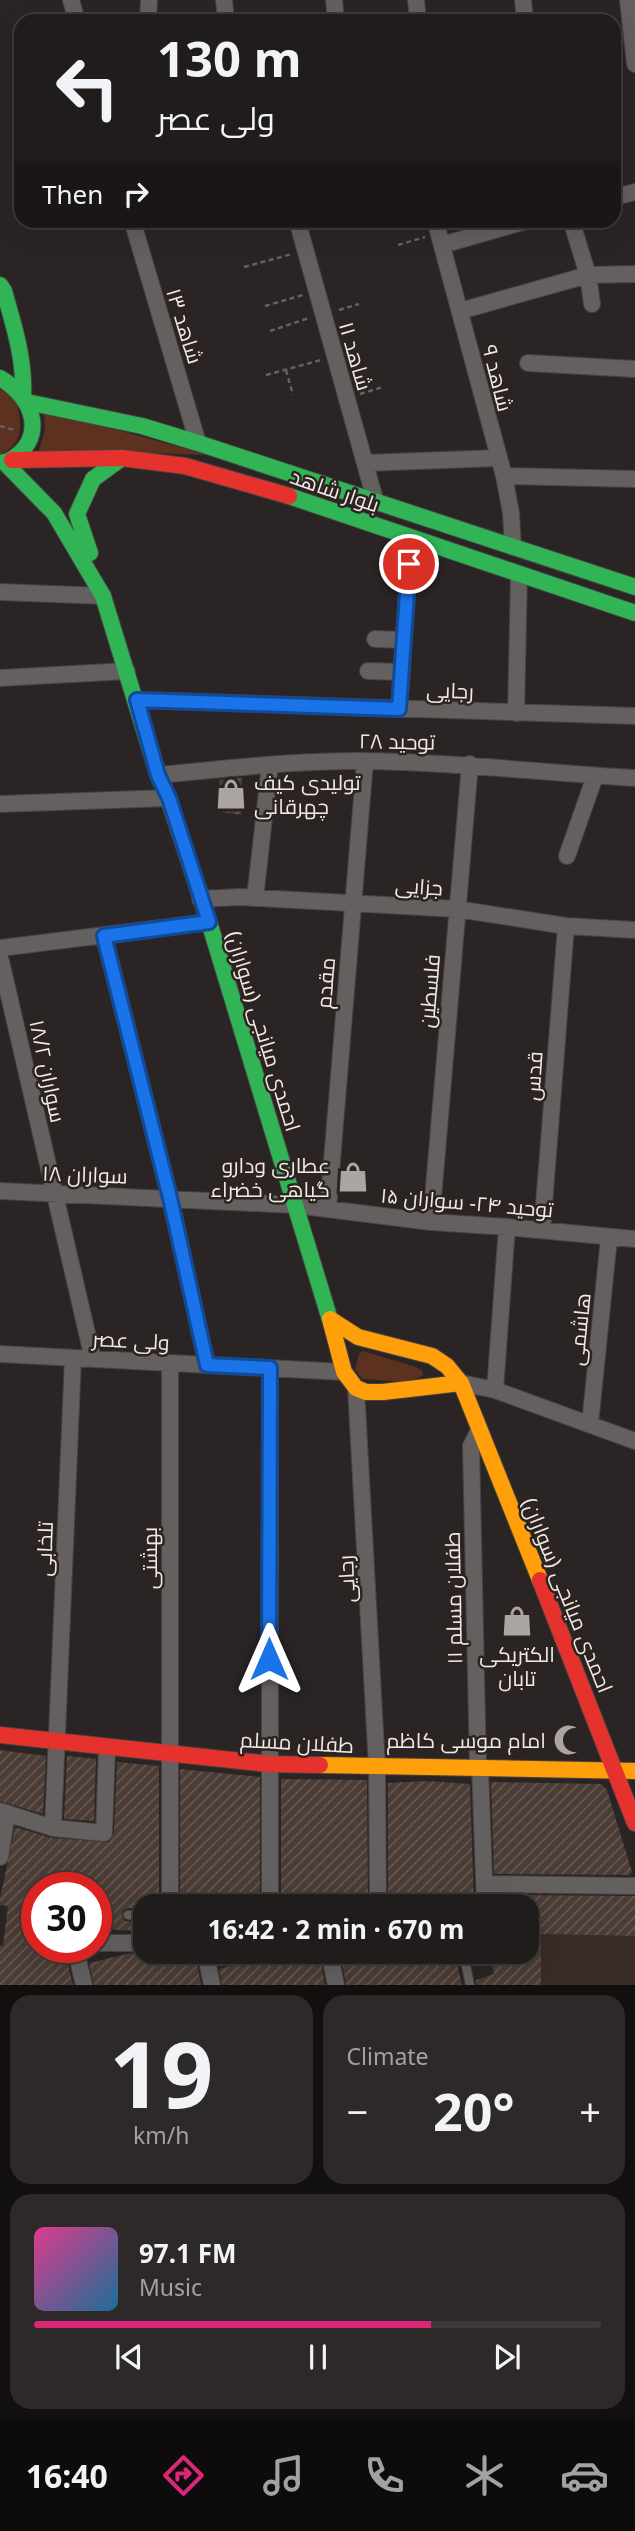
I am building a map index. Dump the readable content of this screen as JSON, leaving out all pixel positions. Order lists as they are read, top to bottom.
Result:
{
  "streets": {
    "street": [
      "شاهد ۱۳",
      "شاهد ۱۱",
      "شاهد ۹",
      "بلوار شاهد",
      "رجایی",
      "توحید ۲۸",
      "جزایی",
      "مقدم",
      "فلسطین",
      "احمدی میانجی (سواران)",
      "سواران ۱۸/۲",
      "قدس",
      "سواران ۱۸",
      "توحید ۲۴- سواران ۱۵",
      "هاشمی",
      "ولی عصر",
      "تلخابی",
      "بهشتی",
      "طفلان مسلم ۱۱",
      "طفلان مسلم"
    ]
  },
  "crossings": [
    ["شاهد ۱۳", "بلوار شاهد"],
    ["شاهد ۱۱", "بلوار شاهد"],
    ["شاهد ۹", "بلوار شاهد"],
    ["بلوار شاهد", "احمدی میانجی (سواران)"],
    ["رجایی", "احمدی میانجی (سواران)"],
    ["رجایی", "طفلان مسلم"],
    ["توحید ۲۸", "مقدم"],
    ["توحید ۲۸", "فلسطین"],
    ["توحید ۲۸", "احمدی میانجی (سواران)"],
    ["جزایی", "مقدم"],
    ["جزایی", "فلسطین"],
    ["جزایی", "احمدی میانجی (سواران)"],
    ["جزایی", "قدس"],
    ["مقدم", "توحید ۲۴- سواران ۱۵"],
    ["فلسطین", "توحید ۲۴- سواران ۱۵"],
    ["احمدی میانجی (سواران)", "سواران ۱۸"],
    ["احمدی میانجی (سواران)", "توحید ۲۴- سواران ۱۵"],
    ["احمدی میانجی (سواران)", "ولی عصر"],
    ["احمدی میانجی (سواران)", "طفلان مسلم ۱۱"],
    ["احمدی میانجی (سواران)", "طفلان مسلم"],
    ["سواران ۱۸/۲", "سواران ۱۸"],
    ["سواران ۱۸/۲", "ولی عصر"],
    ["قدس", "توحید ۲۴- سواران ۱۵"],
    ["سواران ۱۸", "توحید ۲۴- سواران ۱۵"],
    ["توحید ۲۴- سواران ۱۵", "هاشمی"],
    ["ولی عصر", "تلخابی"],
    ["ولی عصر", "بهشتی"],
    ["تلخابی", "طفلان مسلم"],
    ["بهشتی", "طفلان مسلم"],
    ["طفلان مسلم ۱۱", "طفلان مسلم"]
  ],
  "places": {
    "shop": ["تولیدی کیف چهرقانی", "عطاری ودارو گیاهی خضراء", "الکتریکی تابان"],
    "mosque": ["امام موسی کاظم"]
  },
  "page": {
    "turn": ["130 m", "ولی عصر"],
    "then": "Then",
    "limit": "30",
    "trip": "16:42 · 2 min · 670 m",
    "tile": [
      ["19", "km/h"],
      "Climate"
    ],
    "heat": ["−", "20°", "+"],
    "song": ["97.1 FM", "Music"],
    "tabs": "16:40"
  }
}
